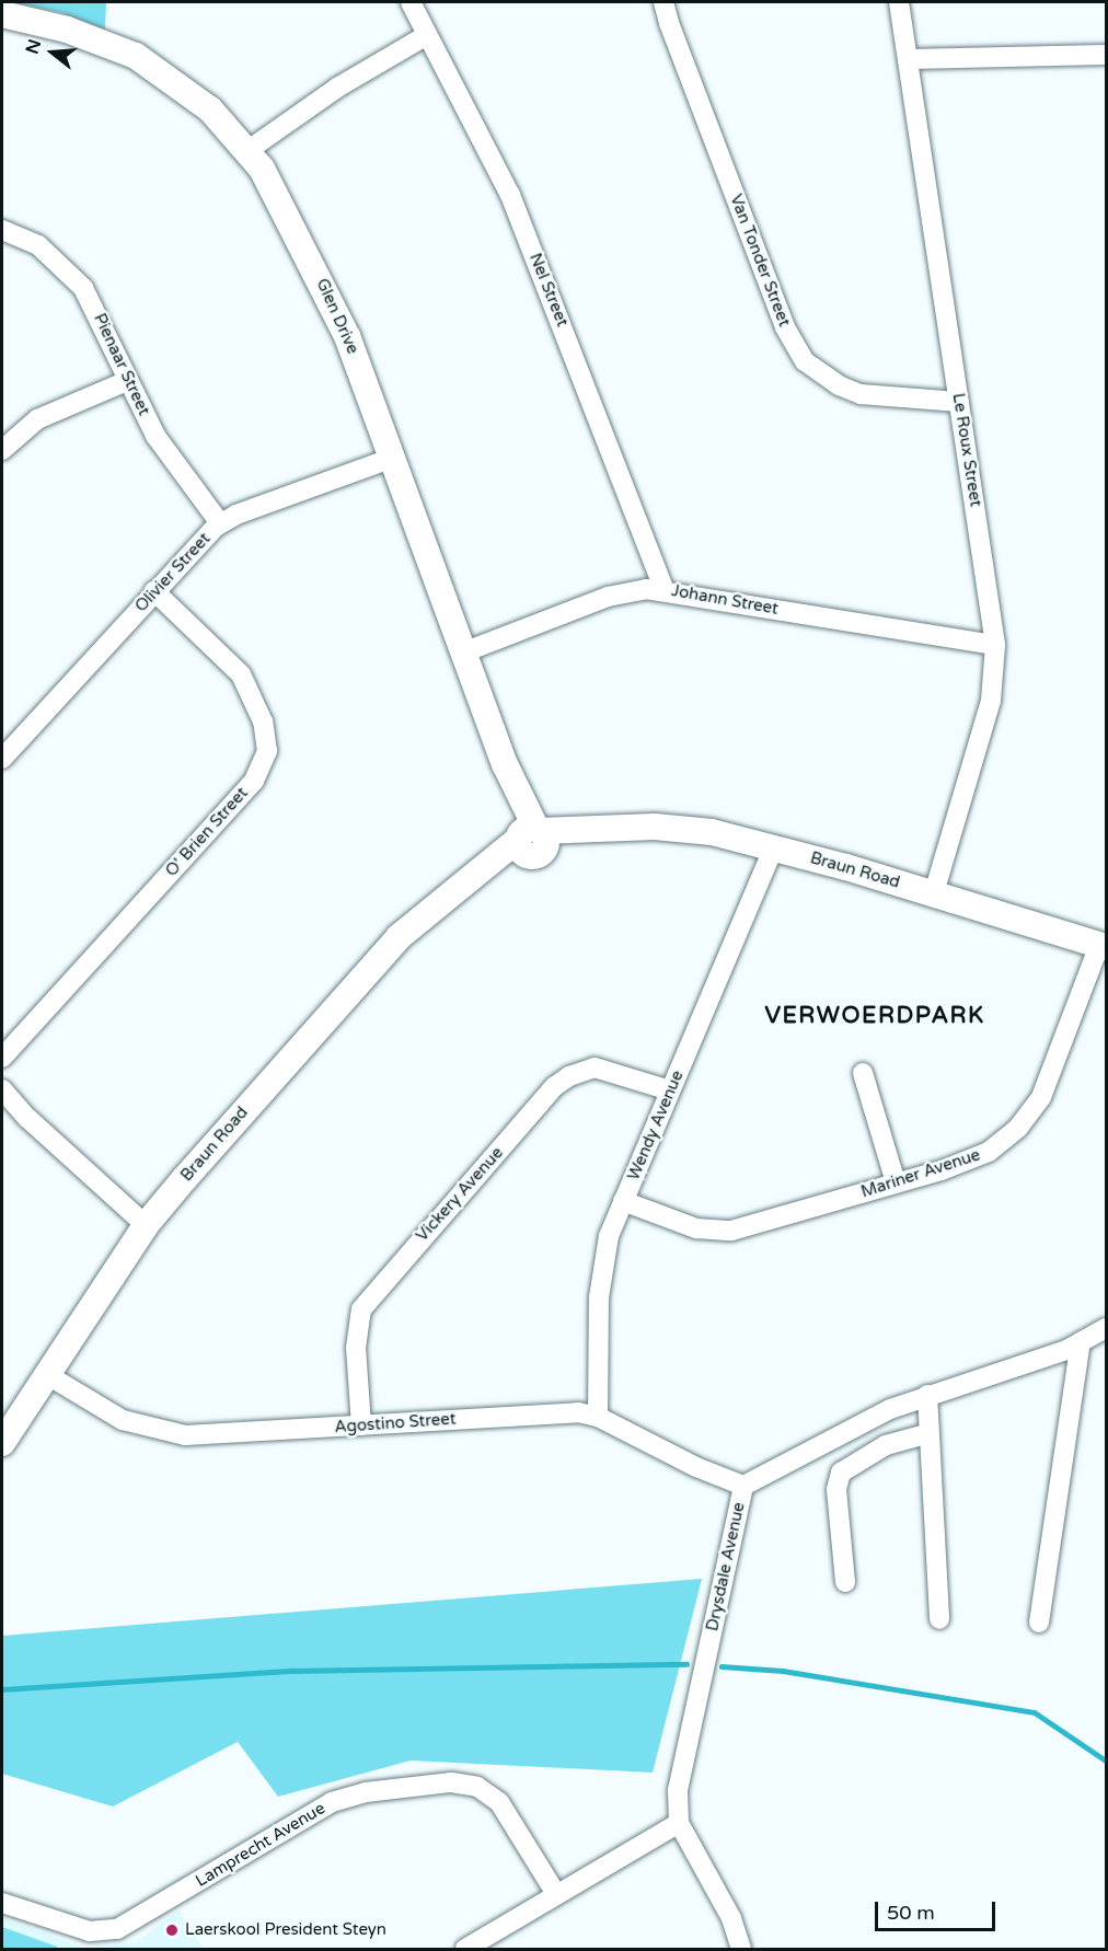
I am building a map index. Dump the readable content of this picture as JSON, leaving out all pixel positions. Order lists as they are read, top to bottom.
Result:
{
  "streets": {
    "street": [
      "Van Tonder Street",
      "Nel Street",
      "Glen Drive",
      "Pienaar Street",
      "Le Roux Street",
      "Olivier Street",
      "Johann Street",
      "O' Brien Street",
      "Braun Road",
      "Wendy Avenue",
      "Mariner Avenue",
      "Vickery Avenue",
      "Agostino Street",
      "Drysdale Avenue",
      "Lamprecht Avenue"
    ]
  },
  "crossings": [
    ["Van Tonder Street", "Le Roux Street"],
    ["Nel Street", "Johann Street"],
    ["Glen Drive", "Olivier Street"],
    ["Glen Drive", "Johann Street"],
    ["Glen Drive", "Braun Road"],
    ["Pienaar Street", "Olivier Street"],
    ["Le Roux Street", "Johann Street"],
    ["Le Roux Street", "Braun Road"],
    ["Olivier Street", "O' Brien Street"],
    ["Braun Road", "Wendy Avenue"],
    ["Braun Road", "Mariner Avenue"],
    ["Braun Road", "Agostino Street"],
    ["Wendy Avenue", "Mariner Avenue"],
    ["Wendy Avenue", "Vickery Avenue"],
    ["Wendy Avenue", "Agostino Street"],
    ["Vickery Avenue", "Agostino Street"],
    ["Agostino Street", "Drysdale Avenue"]
  ],
  "districts": ["VERWOERDPARK"],
  "places": ["Laerskool President Steyn"],
  "scale_bar": "50 m",
  "north": "left"
}
